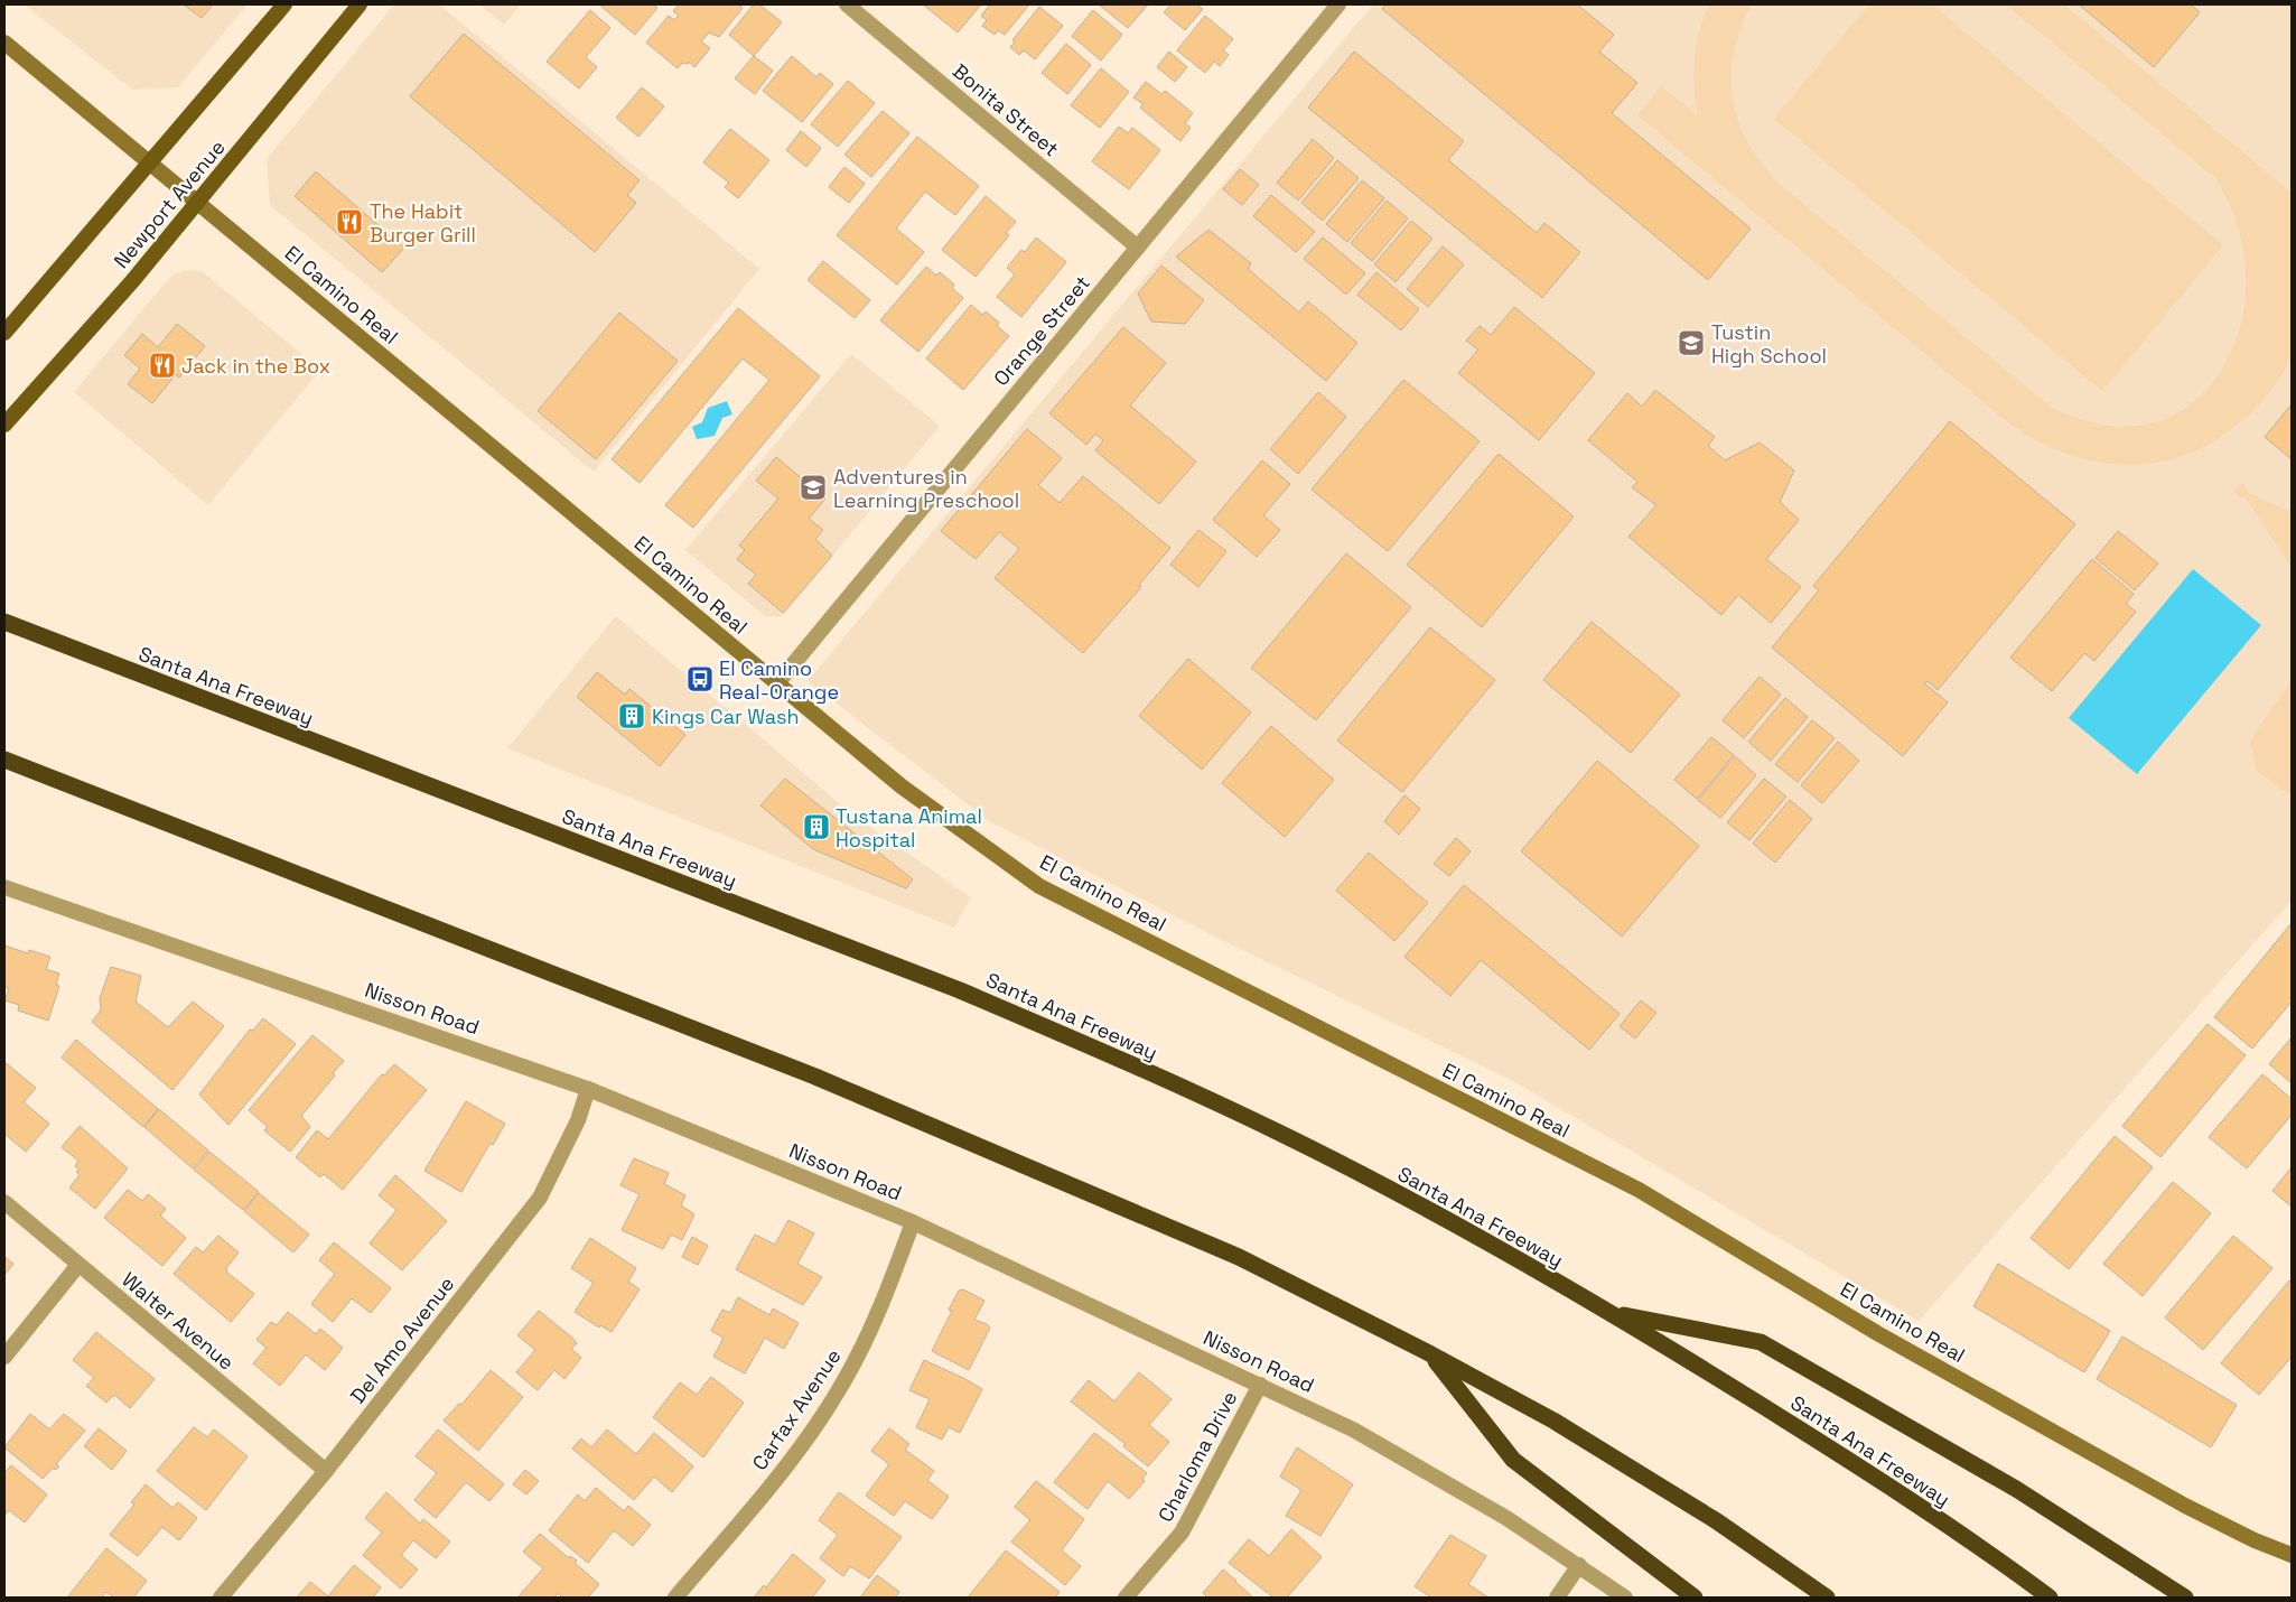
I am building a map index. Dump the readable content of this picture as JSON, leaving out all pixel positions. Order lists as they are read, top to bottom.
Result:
{
  "streets": {
    "highway": ["Santa Ana Freeway"],
    "main road": ["Newport Avenue", "El Camino Real"],
    "street": [
      "Bonita Street",
      "Orange Street",
      "Nisson Road",
      "Walter Avenue",
      "Del Amo Avenue",
      "Carfax Avenue",
      "Charloma Drive"
    ]
  },
  "crossings": [
    ["Bonita Street", "Orange Street"],
    ["Newport Avenue", "El Camino Real"],
    ["El Camino Real", "Orange Street"],
    ["Nisson Road", "Del Amo Avenue"],
    ["Nisson Road", "Carfax Avenue"],
    ["Nisson Road", "Charloma Drive"],
    ["Walter Avenue", "Del Amo Avenue"]
  ],
  "places": {
    "restaurant": ["The Habit Burger Grill", "Jack in the Box"],
    "school or university": ["Tustin High School", "Adventures in Learning Preschool"],
    "bus stop": ["El Camino Real-Orange"],
    "building": ["Kings Car Wash", "Tustana Animal Hospital"]
  }
}
